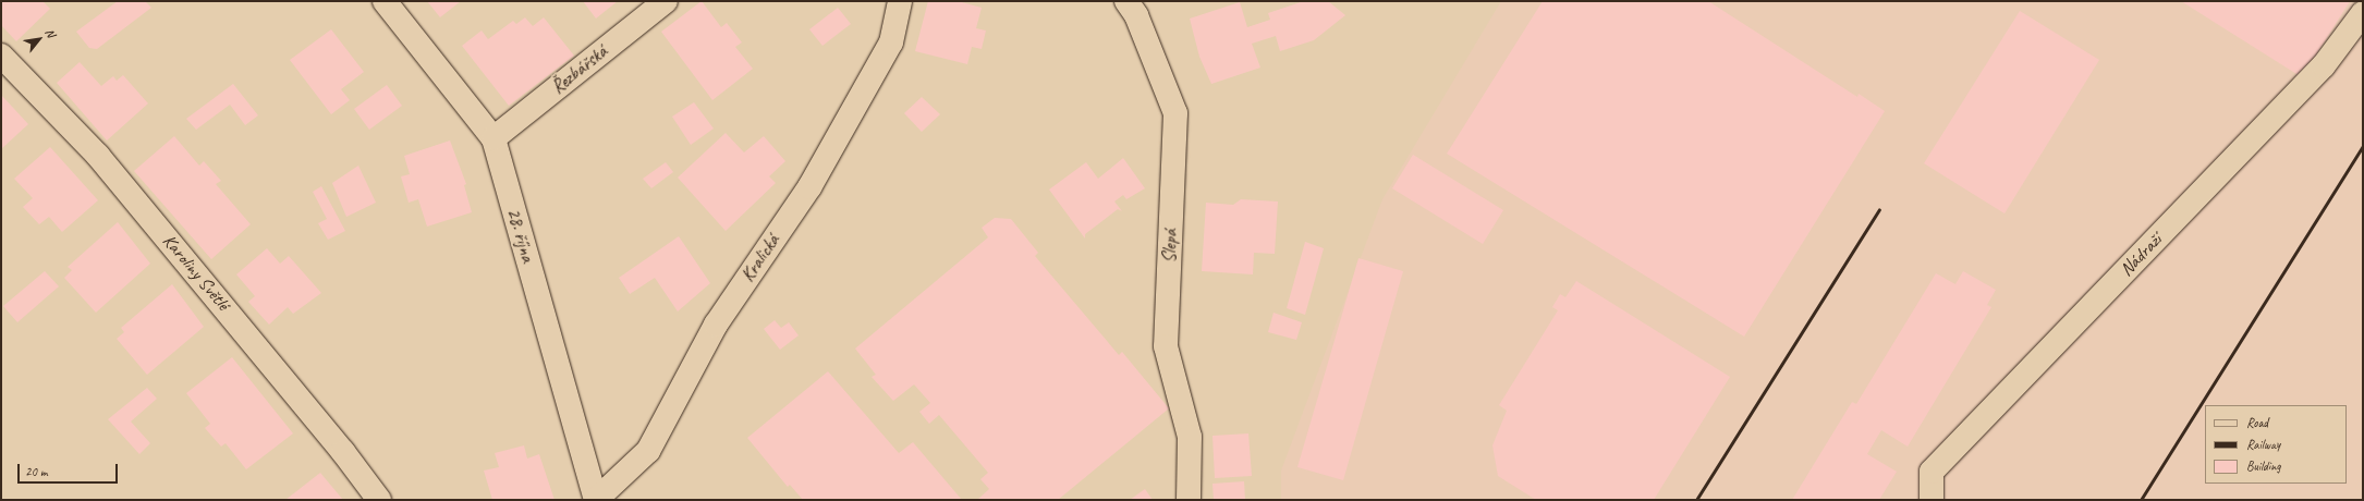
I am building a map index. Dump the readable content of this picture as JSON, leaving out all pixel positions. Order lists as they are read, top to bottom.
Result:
{
  "streets": {
    "street": [
      "Řezbářská",
      "28. října",
      "Slepá",
      "Nádraží",
      "Kralická",
      "Karoliny Světlé"
    ]
  },
  "crossings": [
    ["Řezbářská", "28. října"],
    ["28. října", "Kralická"]
  ],
  "legend": ["Road", "Railway", "Building"],
  "scale_bar": "20 m",
  "north": "top right"
}
